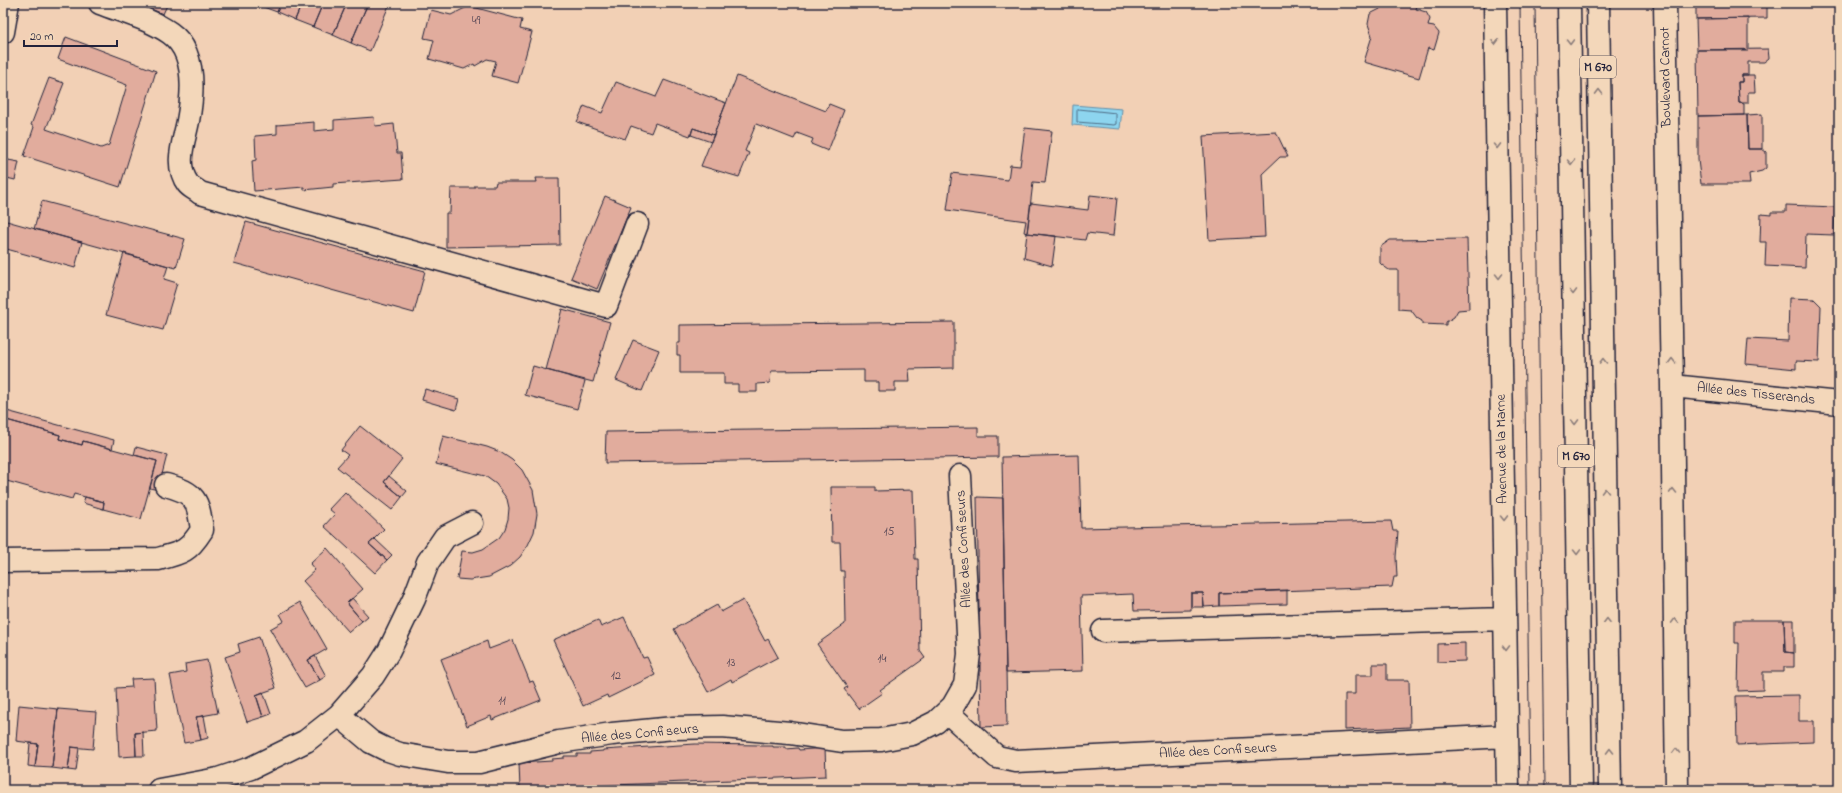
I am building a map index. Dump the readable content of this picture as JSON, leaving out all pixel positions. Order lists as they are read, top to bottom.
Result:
{
  "streets": {
    "street": [
      "M 670",
      "Boulevard Carnot",
      "Allée des Tisserands",
      "Avenue de la Marne",
      "Allée des Confiseurs"
    ]
  },
  "crossings": [
    ["Boulevard Carnot", "Allée des Tisserands"],
    ["Avenue de la Marne", "Allée des Confiseurs"]
  ],
  "house_numbers": [
    "49",
    "15",
    "14",
    "13",
    "12",
    "11"
  ],
  "scale_bar": "20 m"
}
